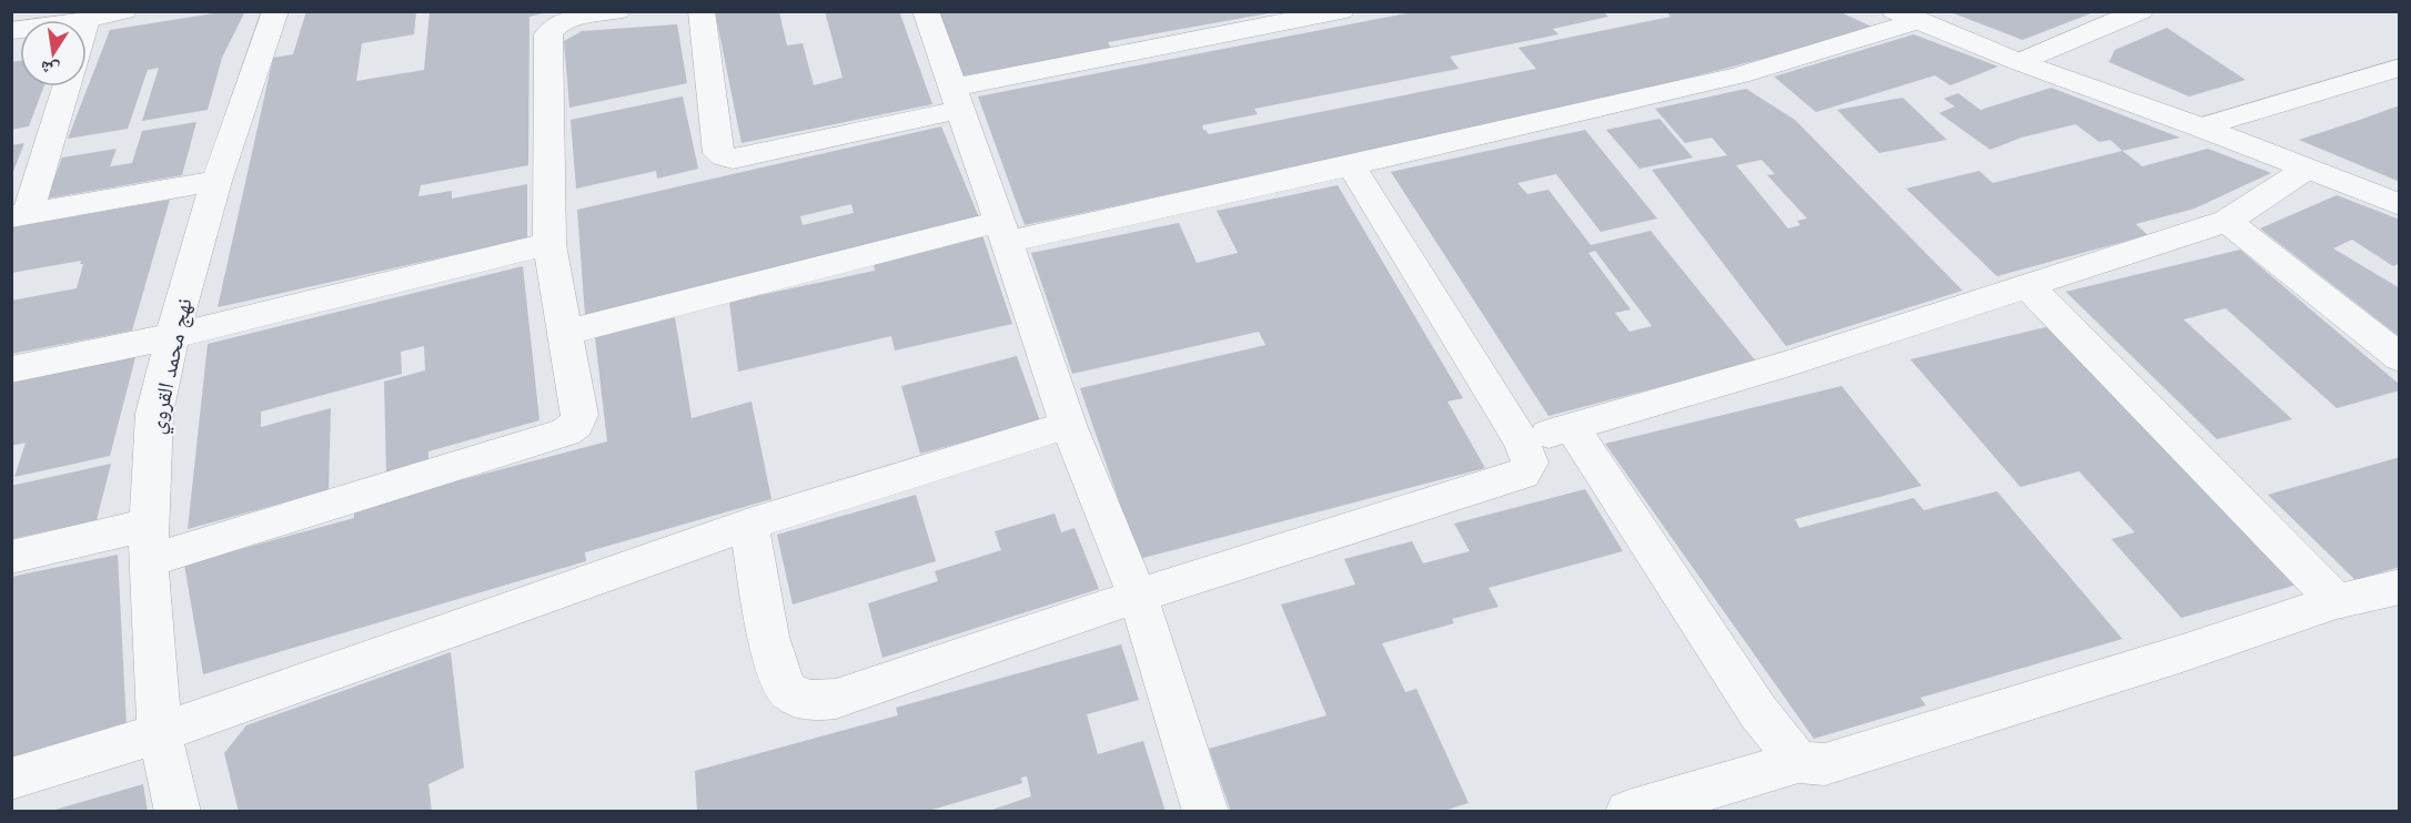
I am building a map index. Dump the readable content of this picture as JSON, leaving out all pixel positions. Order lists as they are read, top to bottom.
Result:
{
  "streets": {
    "street": ["نهج محمد القروي"]
  },
  "north": "bottom"
}
